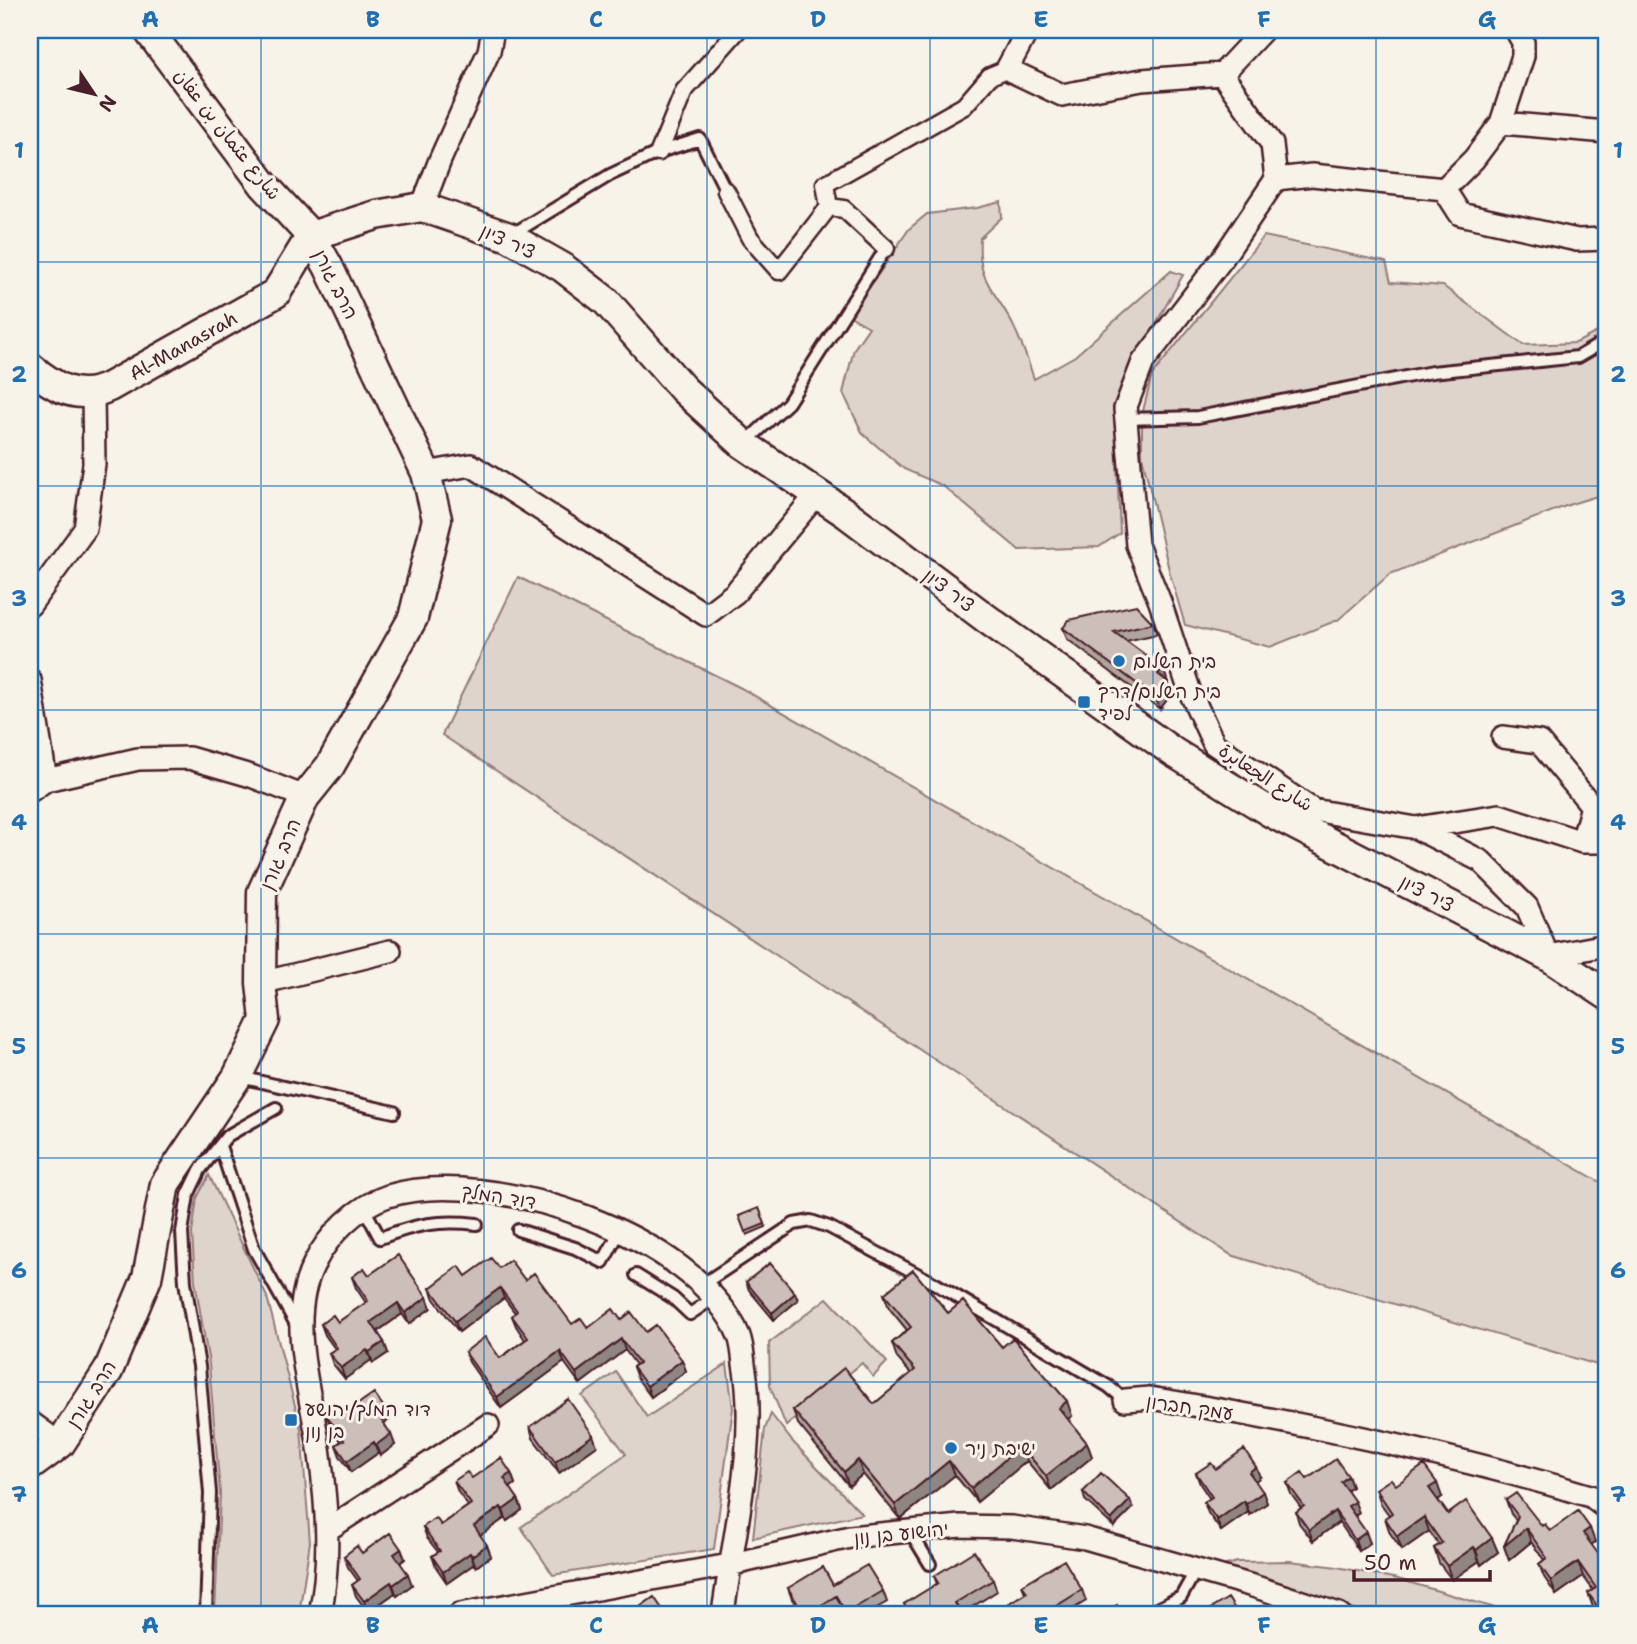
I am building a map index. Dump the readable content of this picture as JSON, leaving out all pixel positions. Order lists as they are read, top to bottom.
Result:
{
  "streets": {
    "street": [
      "شارع عثمان بن عفان",
      "ציר ציון",
      "הרב גורן",
      "Al-Manasrah",
      "شارع الجعابرة",
      "דוד המלך",
      "עמק חברון",
      "יהושוע בן נון"
    ]
  },
  "crossings": [
    ["شارع عثمان بن عفان", "ציר ציון"],
    ["شارع عثمان بن عفان", "הרב גורן"],
    ["شارع عثمان بن عفان", "Al-Manasrah"],
    ["ציר ציון", "הרב גורן"],
    ["ציר ציון", "Al-Manasrah"],
    ["ציר ציון", "شارع الجعابرة"],
    ["הרב גורן", "Al-Manasrah"],
    ["דוד המלך", "עמק חברון"],
    ["דוד המלך", "יהושוע בן נון"]
  ],
  "places": {
    "other": ["בית השלום", "ישיבת ניר"],
    "transit": ["בית השלום/דרך לפיד", "דוד המלך/יהושע בן נון"]
  },
  "scale_bar": "50 m",
  "north": "bottom right",
  "grid": {
    "columns": [
      "A",
      "B",
      "C",
      "D",
      "E",
      "F",
      "G"
    ],
    "rows": [
      "1",
      "2",
      "3",
      "4",
      "5",
      "6",
      "7"
    ]
  }
}
